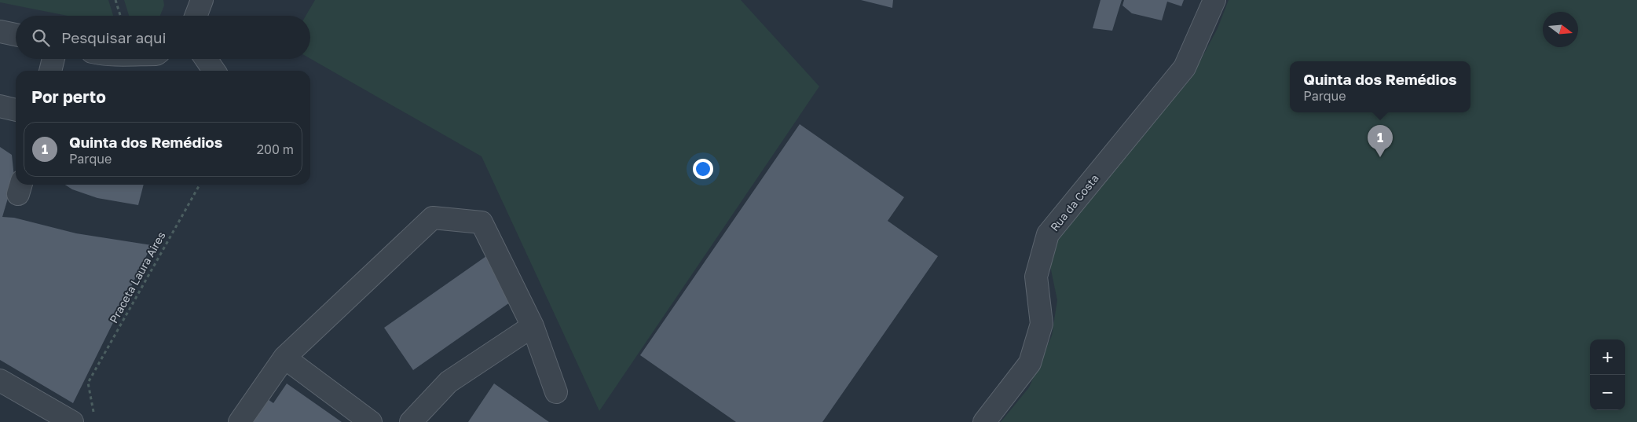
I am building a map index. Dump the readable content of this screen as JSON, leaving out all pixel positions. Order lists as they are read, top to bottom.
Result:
{
  "streets": {
    "street": ["Rua da Costa"],
    "path": ["Praceta Laura Aires"]
  },
  "north": "right",
  "page": {
    "search": "Pesquisar aqui",
    "popup": ["Quinta dos Remédios", "Parque"],
    "heading": "Por perto",
    "list": [
      {
        "mark": "1",
        "name": "Quinta dos Remédios",
        "note": "Parque",
        "value": "200 m"
      }
    ],
    "pins": "1",
    "map_buttons": ["+", "−"]
  }
}
